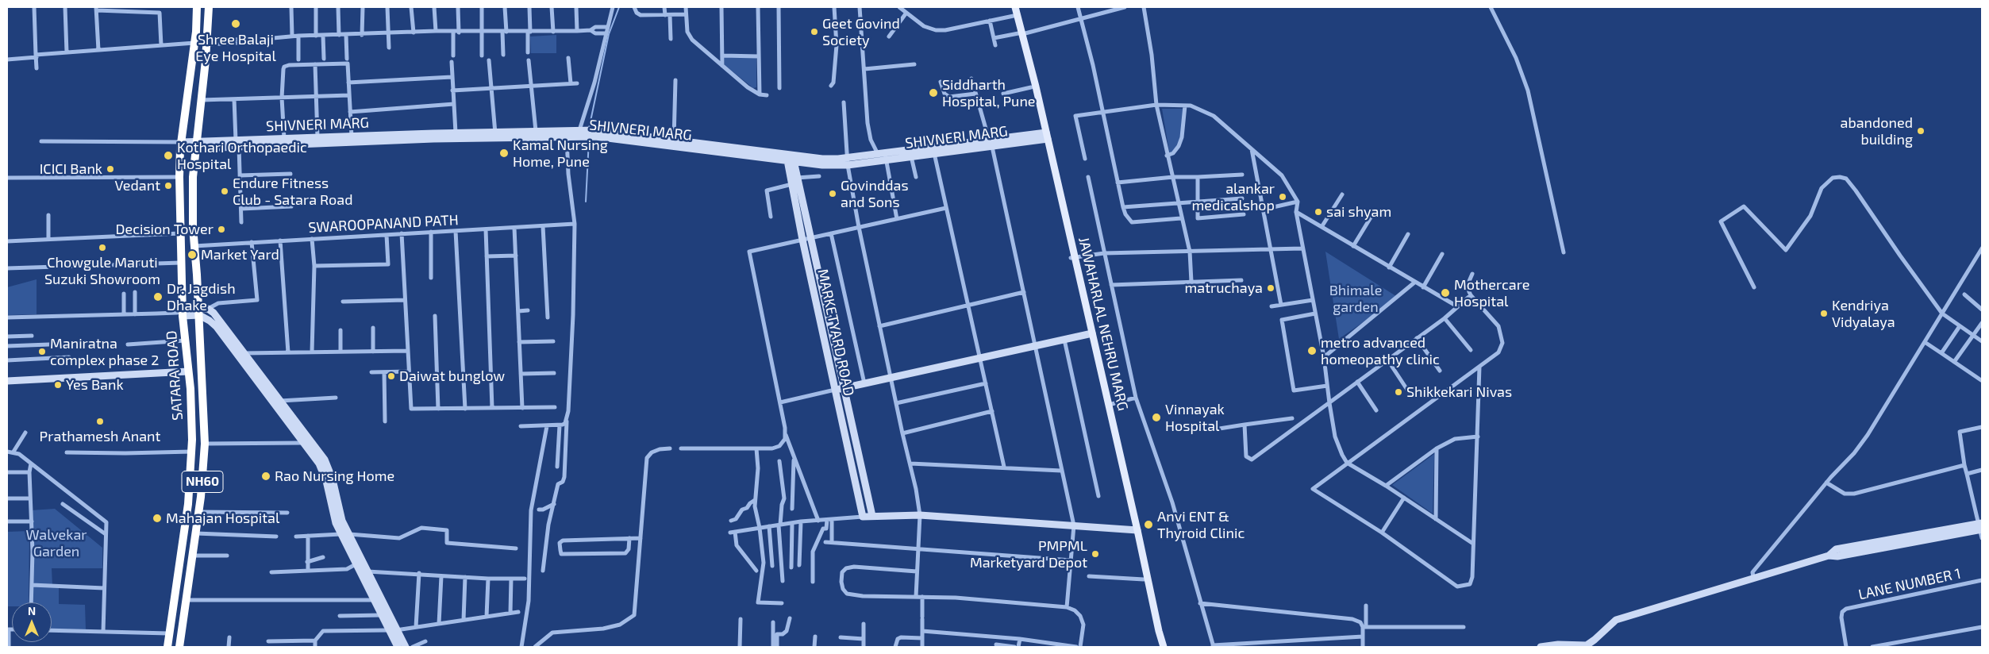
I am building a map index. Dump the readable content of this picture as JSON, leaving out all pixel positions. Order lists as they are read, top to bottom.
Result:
{
  "streets": {
    "highway": ["SATARA ROAD", "NH60"],
    "main road": ["SHIVNERI MARG", "JAWAHARLAL NEHRU MARG", "MARKETYARD ROAD"],
    "street": ["SWAROOPANAND PATH", "LANE NUMBER 1"]
  },
  "crossings": [
    ["SHIVNERI MARG", "JAWAHARLAL NEHRU MARG"],
    ["SHIVNERI MARG", "MARKETYARD ROAD"],
    ["SHIVNERI MARG", "SATARA ROAD"],
    ["SWAROOPANAND PATH", "SATARA ROAD"]
  ],
  "parks": ["Bhimale garden", "Walvekar Garden"],
  "places": [
    "Shree Balaji Eye Hospital",
    "Geet Govind Society",
    "Siddharth Hospital, Pune",
    "abandoned building",
    "Kamal Nursing Home, Pune",
    "Kothari Orthopaedic Hospital",
    "ICICI Bank",
    "Vedant",
    "Endure Fitness Club - Satara Road",
    "Govinddas and Sons",
    "alankar medicalshop",
    "sai shyam",
    "Decision Tower",
    "Chowgule Maruti Suzuki Showroom",
    "Market Yard",
    "matruchaya",
    "Mothercare Hospital",
    "Dr. Jagdish Dhake",
    "Kendriya Vidyalaya",
    "metro advanced homeopathy clinic",
    "Maniratna complex phase 2",
    "Daiwat bunglow",
    "Yes Bank",
    "Shikkekari Nivas",
    "Vinnayak Hospital",
    "Prathamesh Anant",
    "Rao Nursing Home",
    "Mahajan Hospital",
    "Anvi ENT & Thyroid Clinic",
    "PMPML Marketyard Depot"
  ],
  "north": "top"
}
